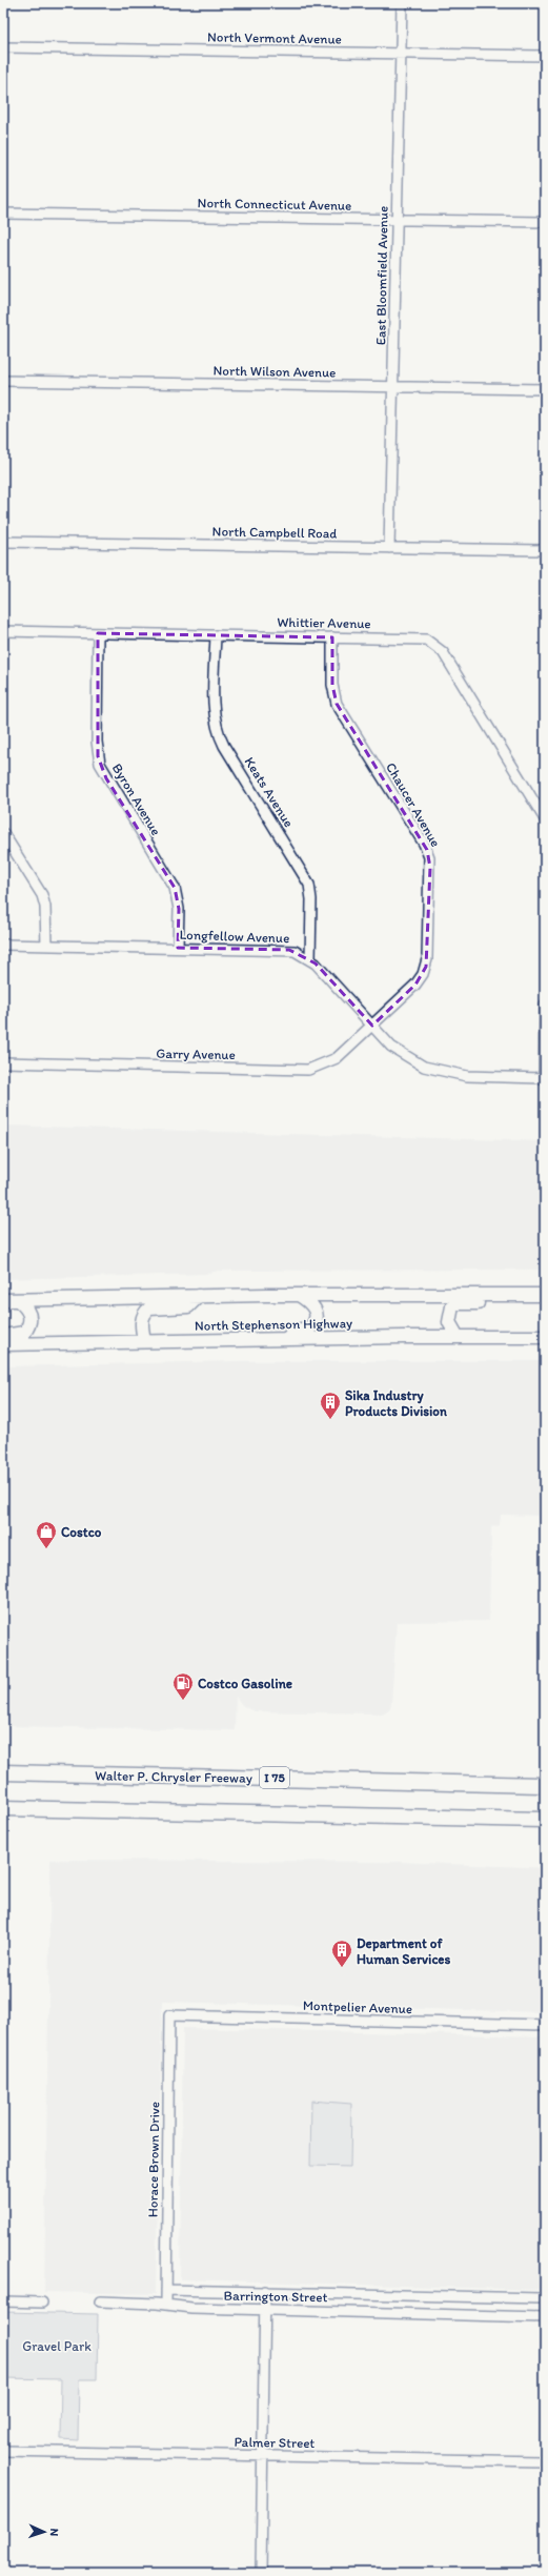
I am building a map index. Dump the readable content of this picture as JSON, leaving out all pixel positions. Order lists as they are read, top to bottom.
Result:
{
  "streets": {
    "highway": ["Walter P. Chrysler Freeway", "I 75"],
    "main road": ["North Stephenson Highway"],
    "street": [
      "North Vermont Avenue",
      "North Connecticut Avenue",
      "East Bloomfield Avenue",
      "North Wilson Avenue",
      "North Campbell Road",
      "Whittier Avenue",
      "Keats Avenue",
      "Byron Avenue",
      "Chaucer Avenue",
      "Longfellow Avenue",
      "Garry Avenue",
      "Montpelier Avenue",
      "Horace Brown Drive",
      "Barrington Street",
      "Palmer Street"
    ]
  },
  "crossings": [
    ["North Vermont Avenue", "East Bloomfield Avenue"],
    ["North Connecticut Avenue", "East Bloomfield Avenue"],
    ["East Bloomfield Avenue", "North Wilson Avenue"],
    ["East Bloomfield Avenue", "North Campbell Road"],
    ["Whittier Avenue", "Keats Avenue"],
    ["Whittier Avenue", "Byron Avenue"],
    ["Whittier Avenue", "Chaucer Avenue"],
    ["Keats Avenue", "Longfellow Avenue"],
    ["Byron Avenue", "Longfellow Avenue"],
    ["Chaucer Avenue", "Longfellow Avenue"],
    ["Chaucer Avenue", "Garry Avenue"],
    ["Longfellow Avenue", "Garry Avenue"],
    ["Montpelier Avenue", "Horace Brown Drive"],
    ["Horace Brown Drive", "Barrington Street"]
  ],
  "parks": ["Gravel Park"],
  "places": {
    "building": ["Sika Industry Products Division", "Department of Human Services"],
    "shop": ["Costco"],
    "fuel station": ["Costco Gasoline"]
  },
  "north": "right"
}
